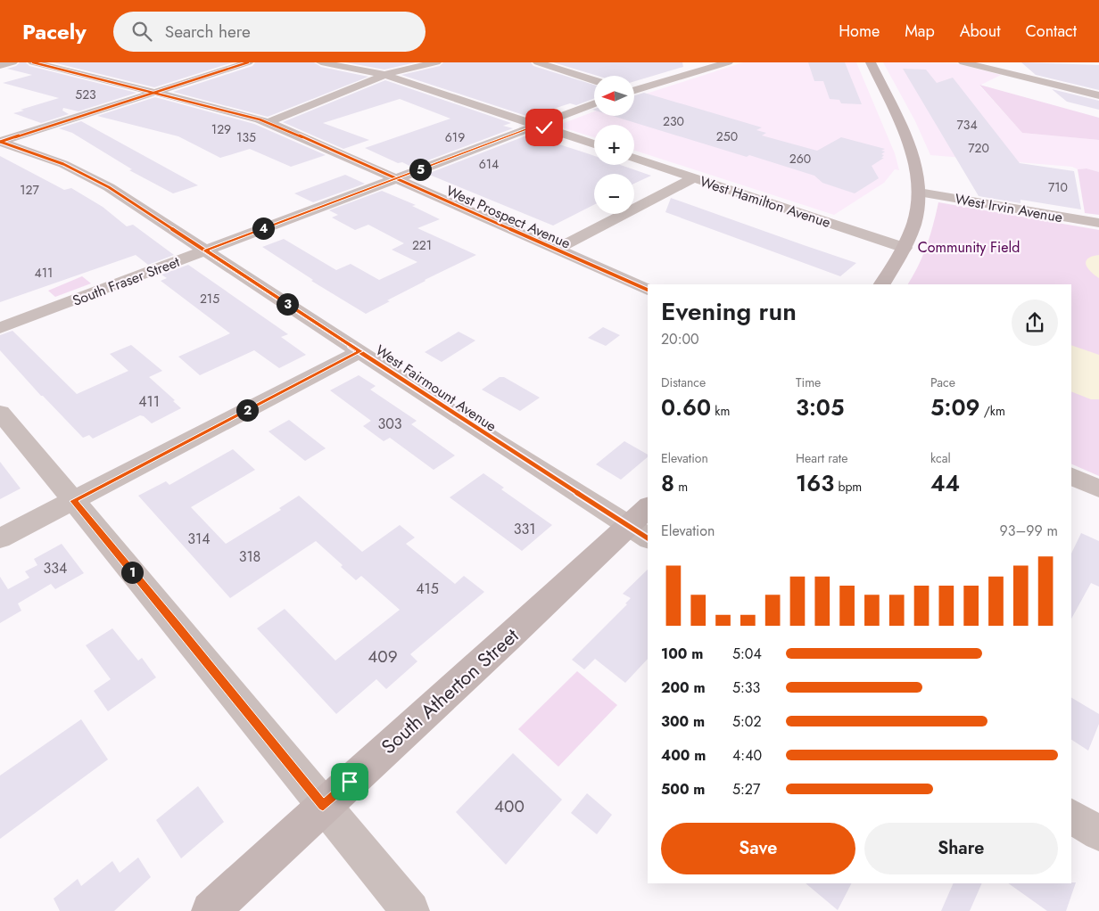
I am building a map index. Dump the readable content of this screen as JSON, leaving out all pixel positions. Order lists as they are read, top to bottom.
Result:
{
  "streets": {
    "main road": ["South Atherton Street"],
    "street": [
      "West Hamilton Avenue",
      "West Irvin Avenue",
      "West Prospect Avenue",
      "South Fraser Street",
      "West Fairmount Avenue"
    ]
  },
  "crossings": [
    ["West Prospect Avenue", "South Fraser Street"],
    ["South Fraser Street", "West Fairmount Avenue"],
    ["West Fairmount Avenue", "South Atherton Street"]
  ],
  "parks": ["Community Field"],
  "house_numbers": [
    "523",
    "230",
    "734",
    "129",
    "250",
    "135",
    "619",
    "720",
    "260",
    "614",
    "710",
    "127",
    "221",
    "411",
    "215",
    "411",
    "303",
    "331",
    "314",
    "318",
    "334",
    "415",
    "409",
    "400"
  ],
  "north": "left",
  "page": {
    "header": "Pacely",
    "search": "Search here",
    "nav": [
      "Home",
      "Map",
      "About",
      "Contact"
    ],
    "map_buttons": ["+", "−"],
    "pins": [
      "5",
      "4",
      "3",
      "2",
      "1"
    ],
    "heading": ["Evening run", "20:00"],
    "stats": [
      ["Distance", "0.60 km"],
      ["Time", "3:05"],
      ["Pace", "5:09 /km"],
      ["Elevation", "8 m"],
      ["Heart rate", "163 bpm"],
      ["kcal", "44"]
    ],
    "chart": ["Elevation", "93–99 m"],
    "list": [
      {
        "name": "100 m",
        "note": "5:04"
      },
      {
        "name": "200 m",
        "note": "5:33"
      },
      {
        "name": "300 m",
        "note": "5:02"
      },
      {
        "name": "400 m",
        "note": "4:40"
      },
      {
        "name": "500 m",
        "note": "5:27"
      }
    ],
    "buttons": ["Save", "Share"]
  }
}
